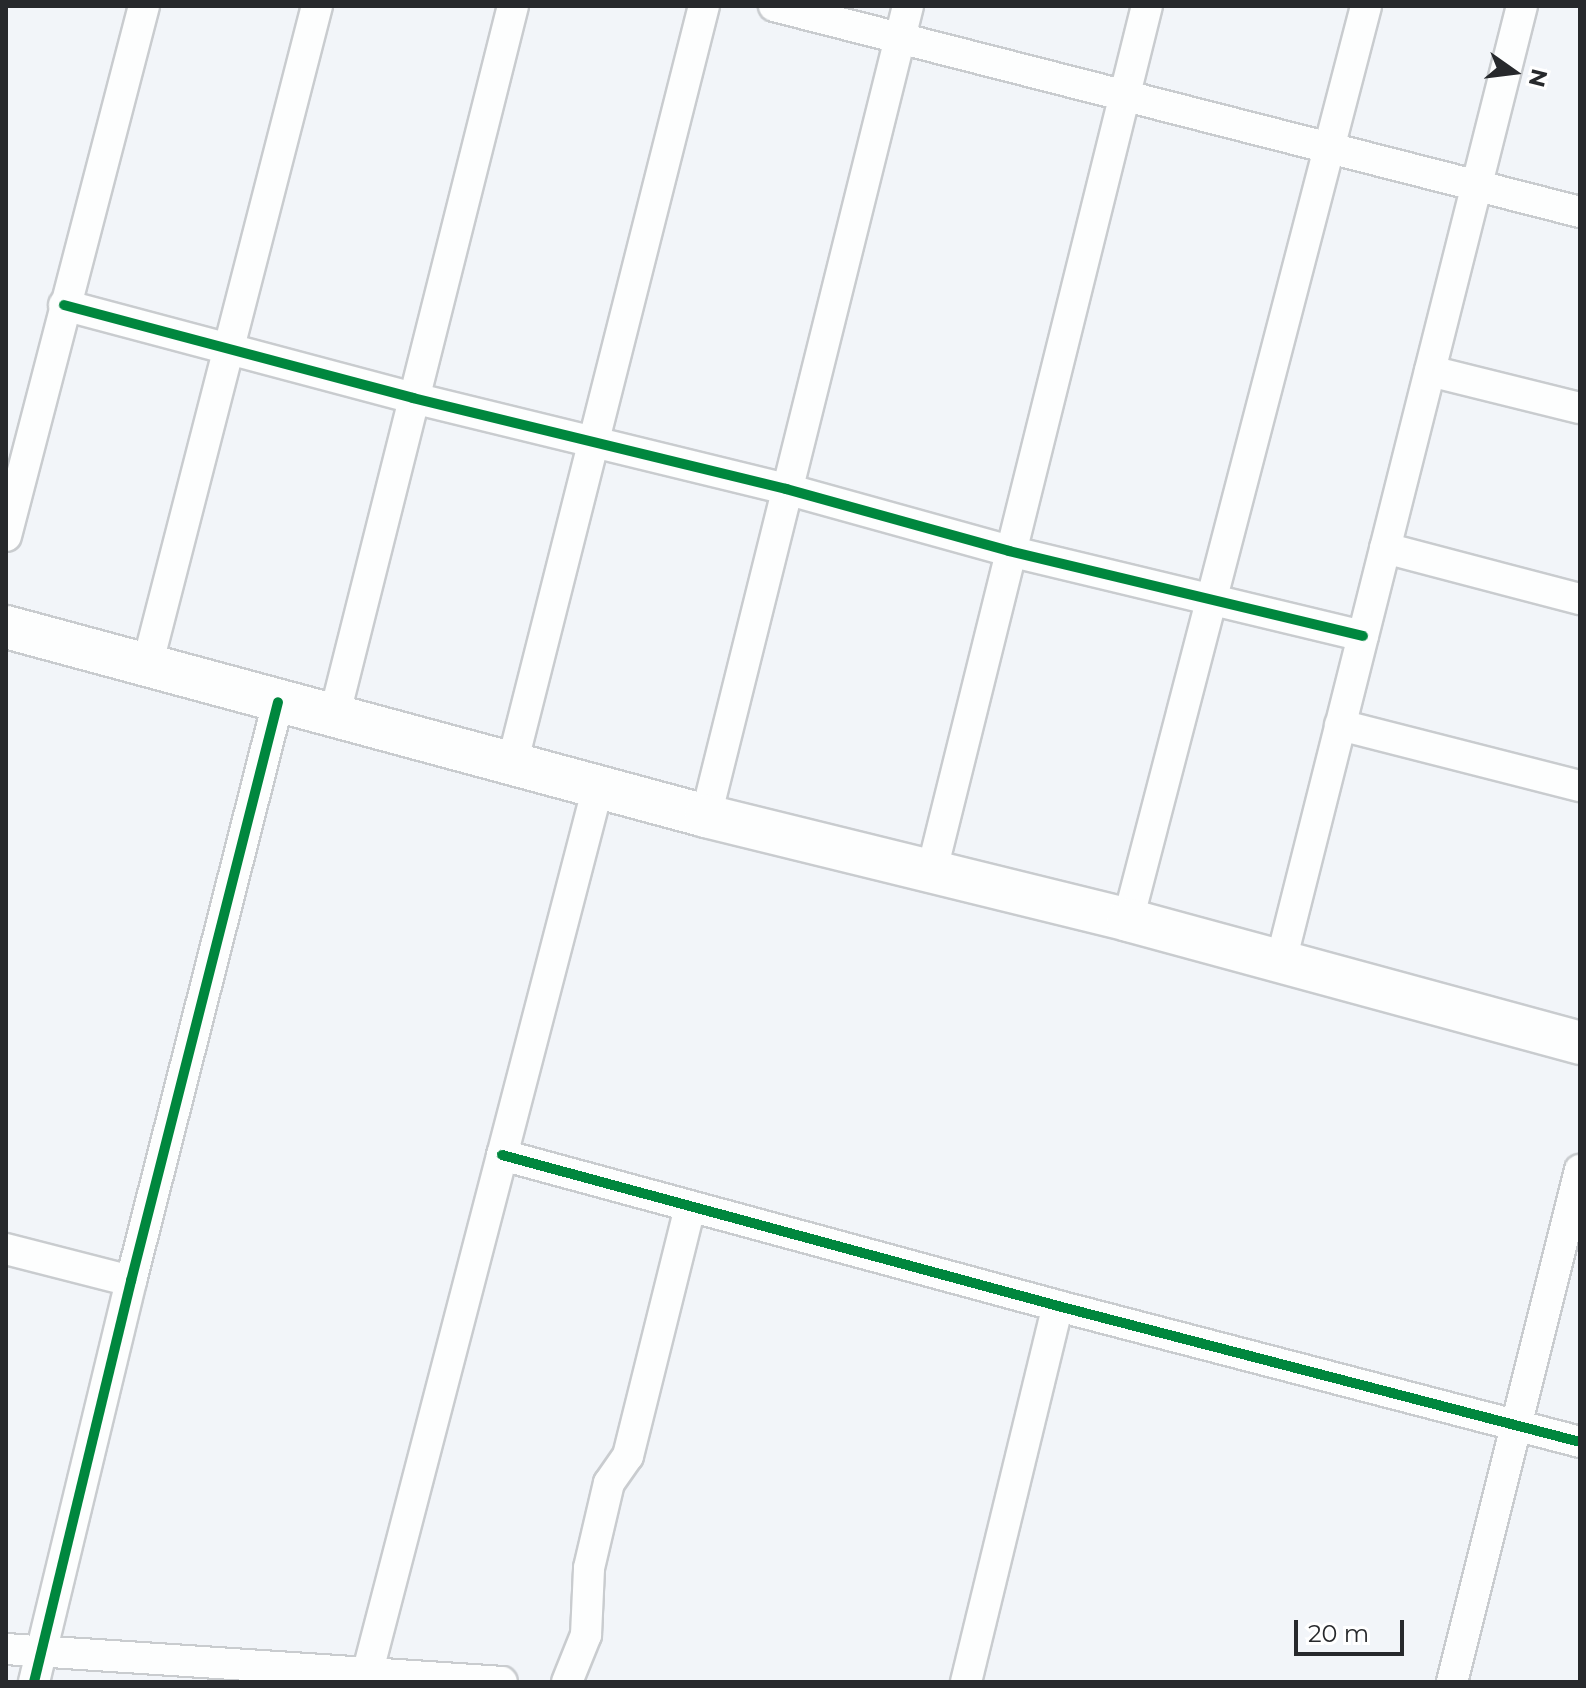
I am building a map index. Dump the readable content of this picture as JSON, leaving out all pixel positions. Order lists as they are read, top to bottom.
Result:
{
  "scale_bar": "20 m",
  "north": "right"
}
